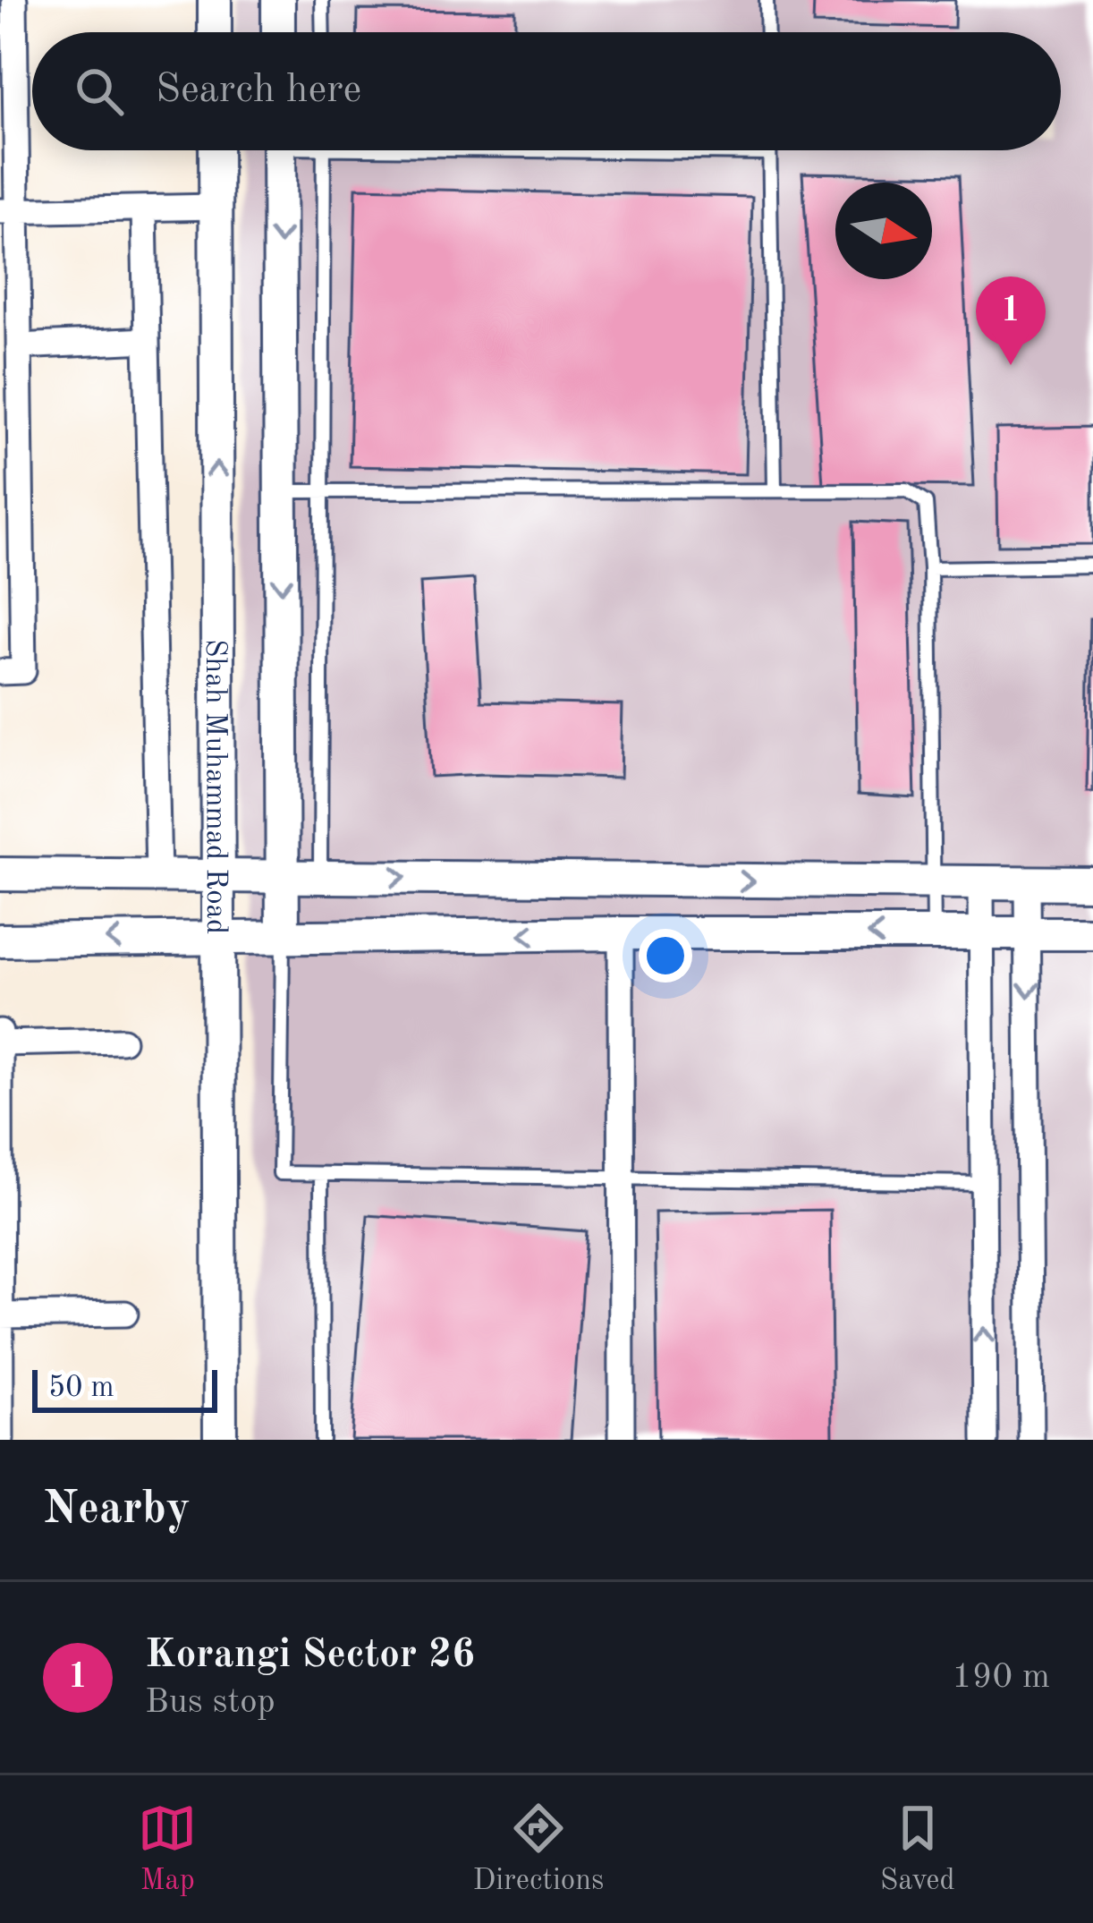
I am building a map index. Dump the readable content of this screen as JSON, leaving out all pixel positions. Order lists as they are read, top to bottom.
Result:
{
  "streets": {
    "street": ["Shah Muhammad Road"]
  },
  "scale_bar": "50 m",
  "north": "right",
  "page": {
    "search": "Search here",
    "pins": "1",
    "scale": "50 m",
    "heading": "Nearby",
    "list": [
      {
        "mark": "1",
        "name": "Korangi Sector 26",
        "note": "Bus stop",
        "value": "190 m"
      }
    ],
    "nav": ["Map", "Directions", "Saved"]
  }
}
